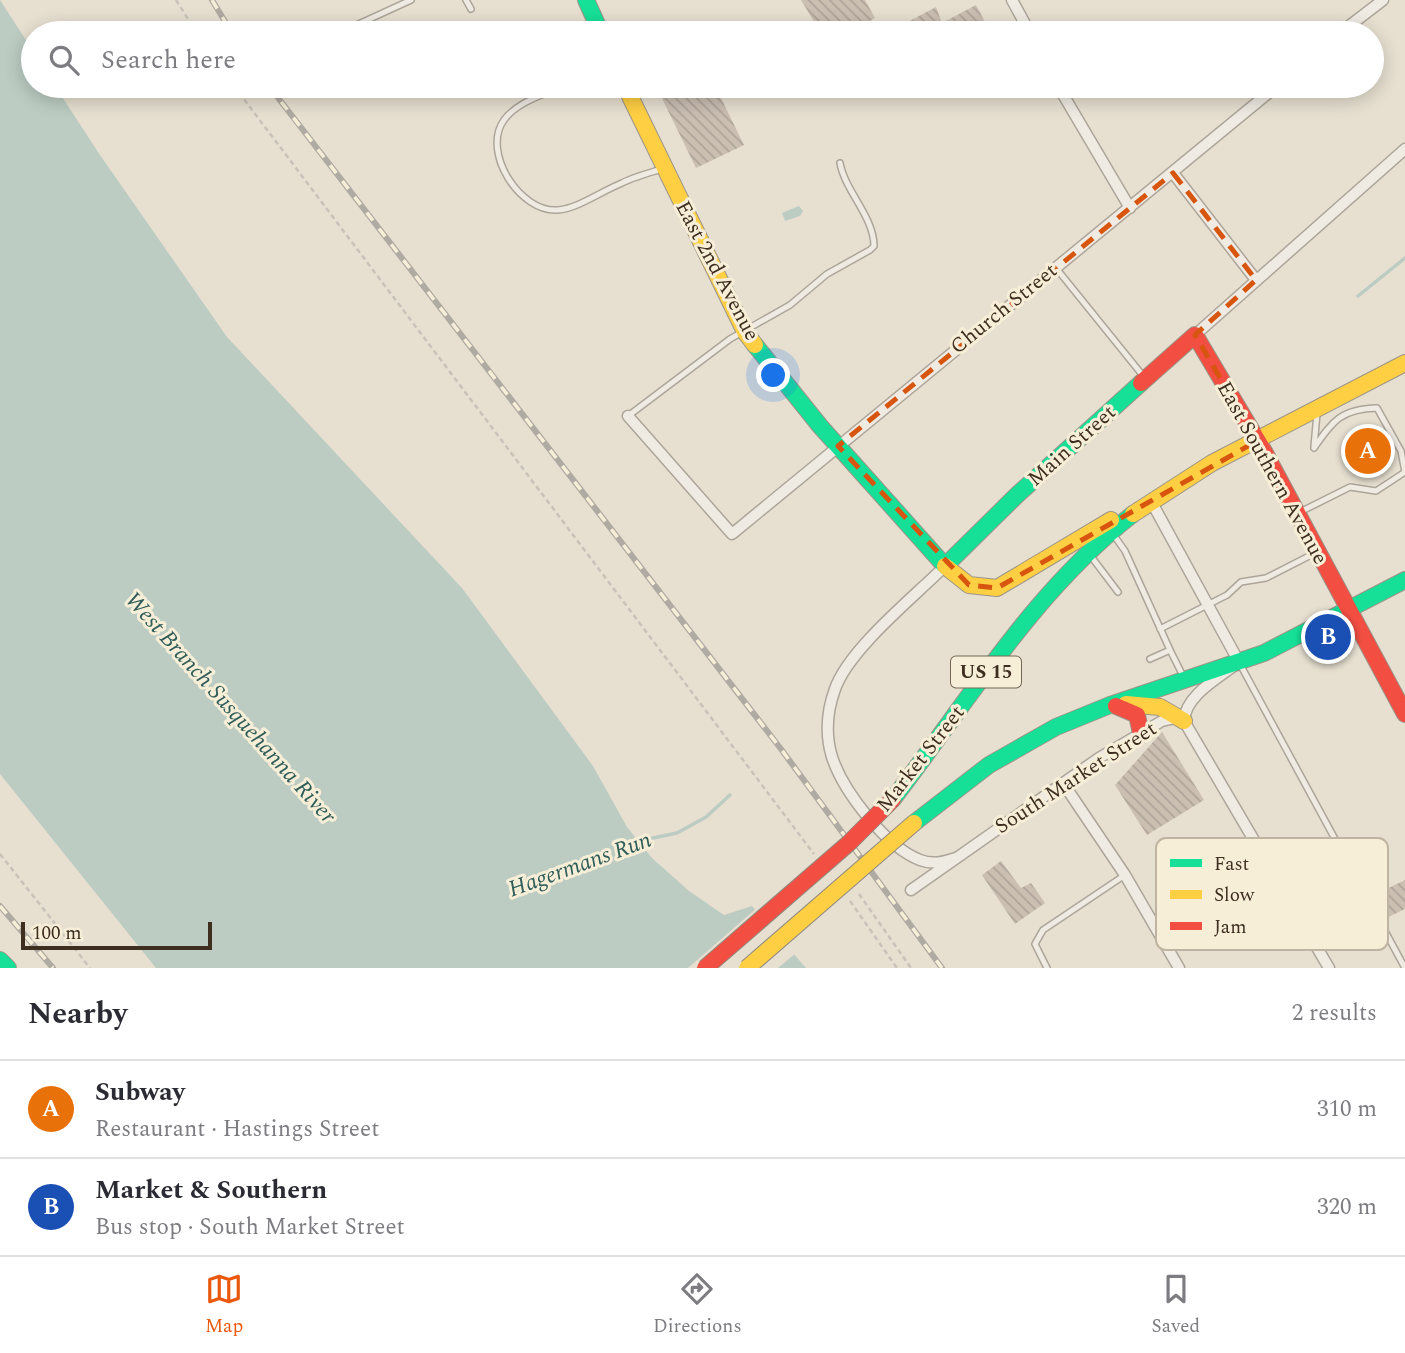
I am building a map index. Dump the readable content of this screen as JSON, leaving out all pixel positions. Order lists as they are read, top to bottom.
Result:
{
  "streets": {
    "main road": [
      "East 2nd Avenue",
      "Main Street",
      "East Southern Avenue",
      "US 15",
      "Market Street",
      "South Market Street"
    ],
    "street": ["Church Street"]
  },
  "crossings": [
    ["East 2nd Avenue", "Church Street"],
    ["East 2nd Avenue", "Main Street"],
    ["East 2nd Avenue", "Market Street"],
    ["Main Street", "East Southern Avenue"],
    ["Main Street", "South Market Street"],
    ["East Southern Avenue", "US 15"],
    ["East Southern Avenue", "Market Street"],
    ["East Southern Avenue", "South Market Street"],
    ["US 15", "Market Street"],
    ["Market Street", "South Market Street"]
  ],
  "water": ["West Branch Susquehanna River", "Hagermans Run"],
  "legend": ["Fast", "Slow", "Jam"],
  "scale_bar": "100 m",
  "page": {
    "search": "Search here",
    "pins": ["A", "B"],
    "scale": "100 m",
    "heading": ["Nearby", "2 results"],
    "list": [
      {
        "mark": "A",
        "name": "Subway",
        "note": "Restaurant · Hastings Street",
        "value": "310 m"
      },
      {
        "mark": "B",
        "name": "Market & Southern",
        "note": "Bus stop · South Market Street",
        "value": "320 m"
      }
    ],
    "nav": ["Map", "Directions", "Saved"]
  }
}
